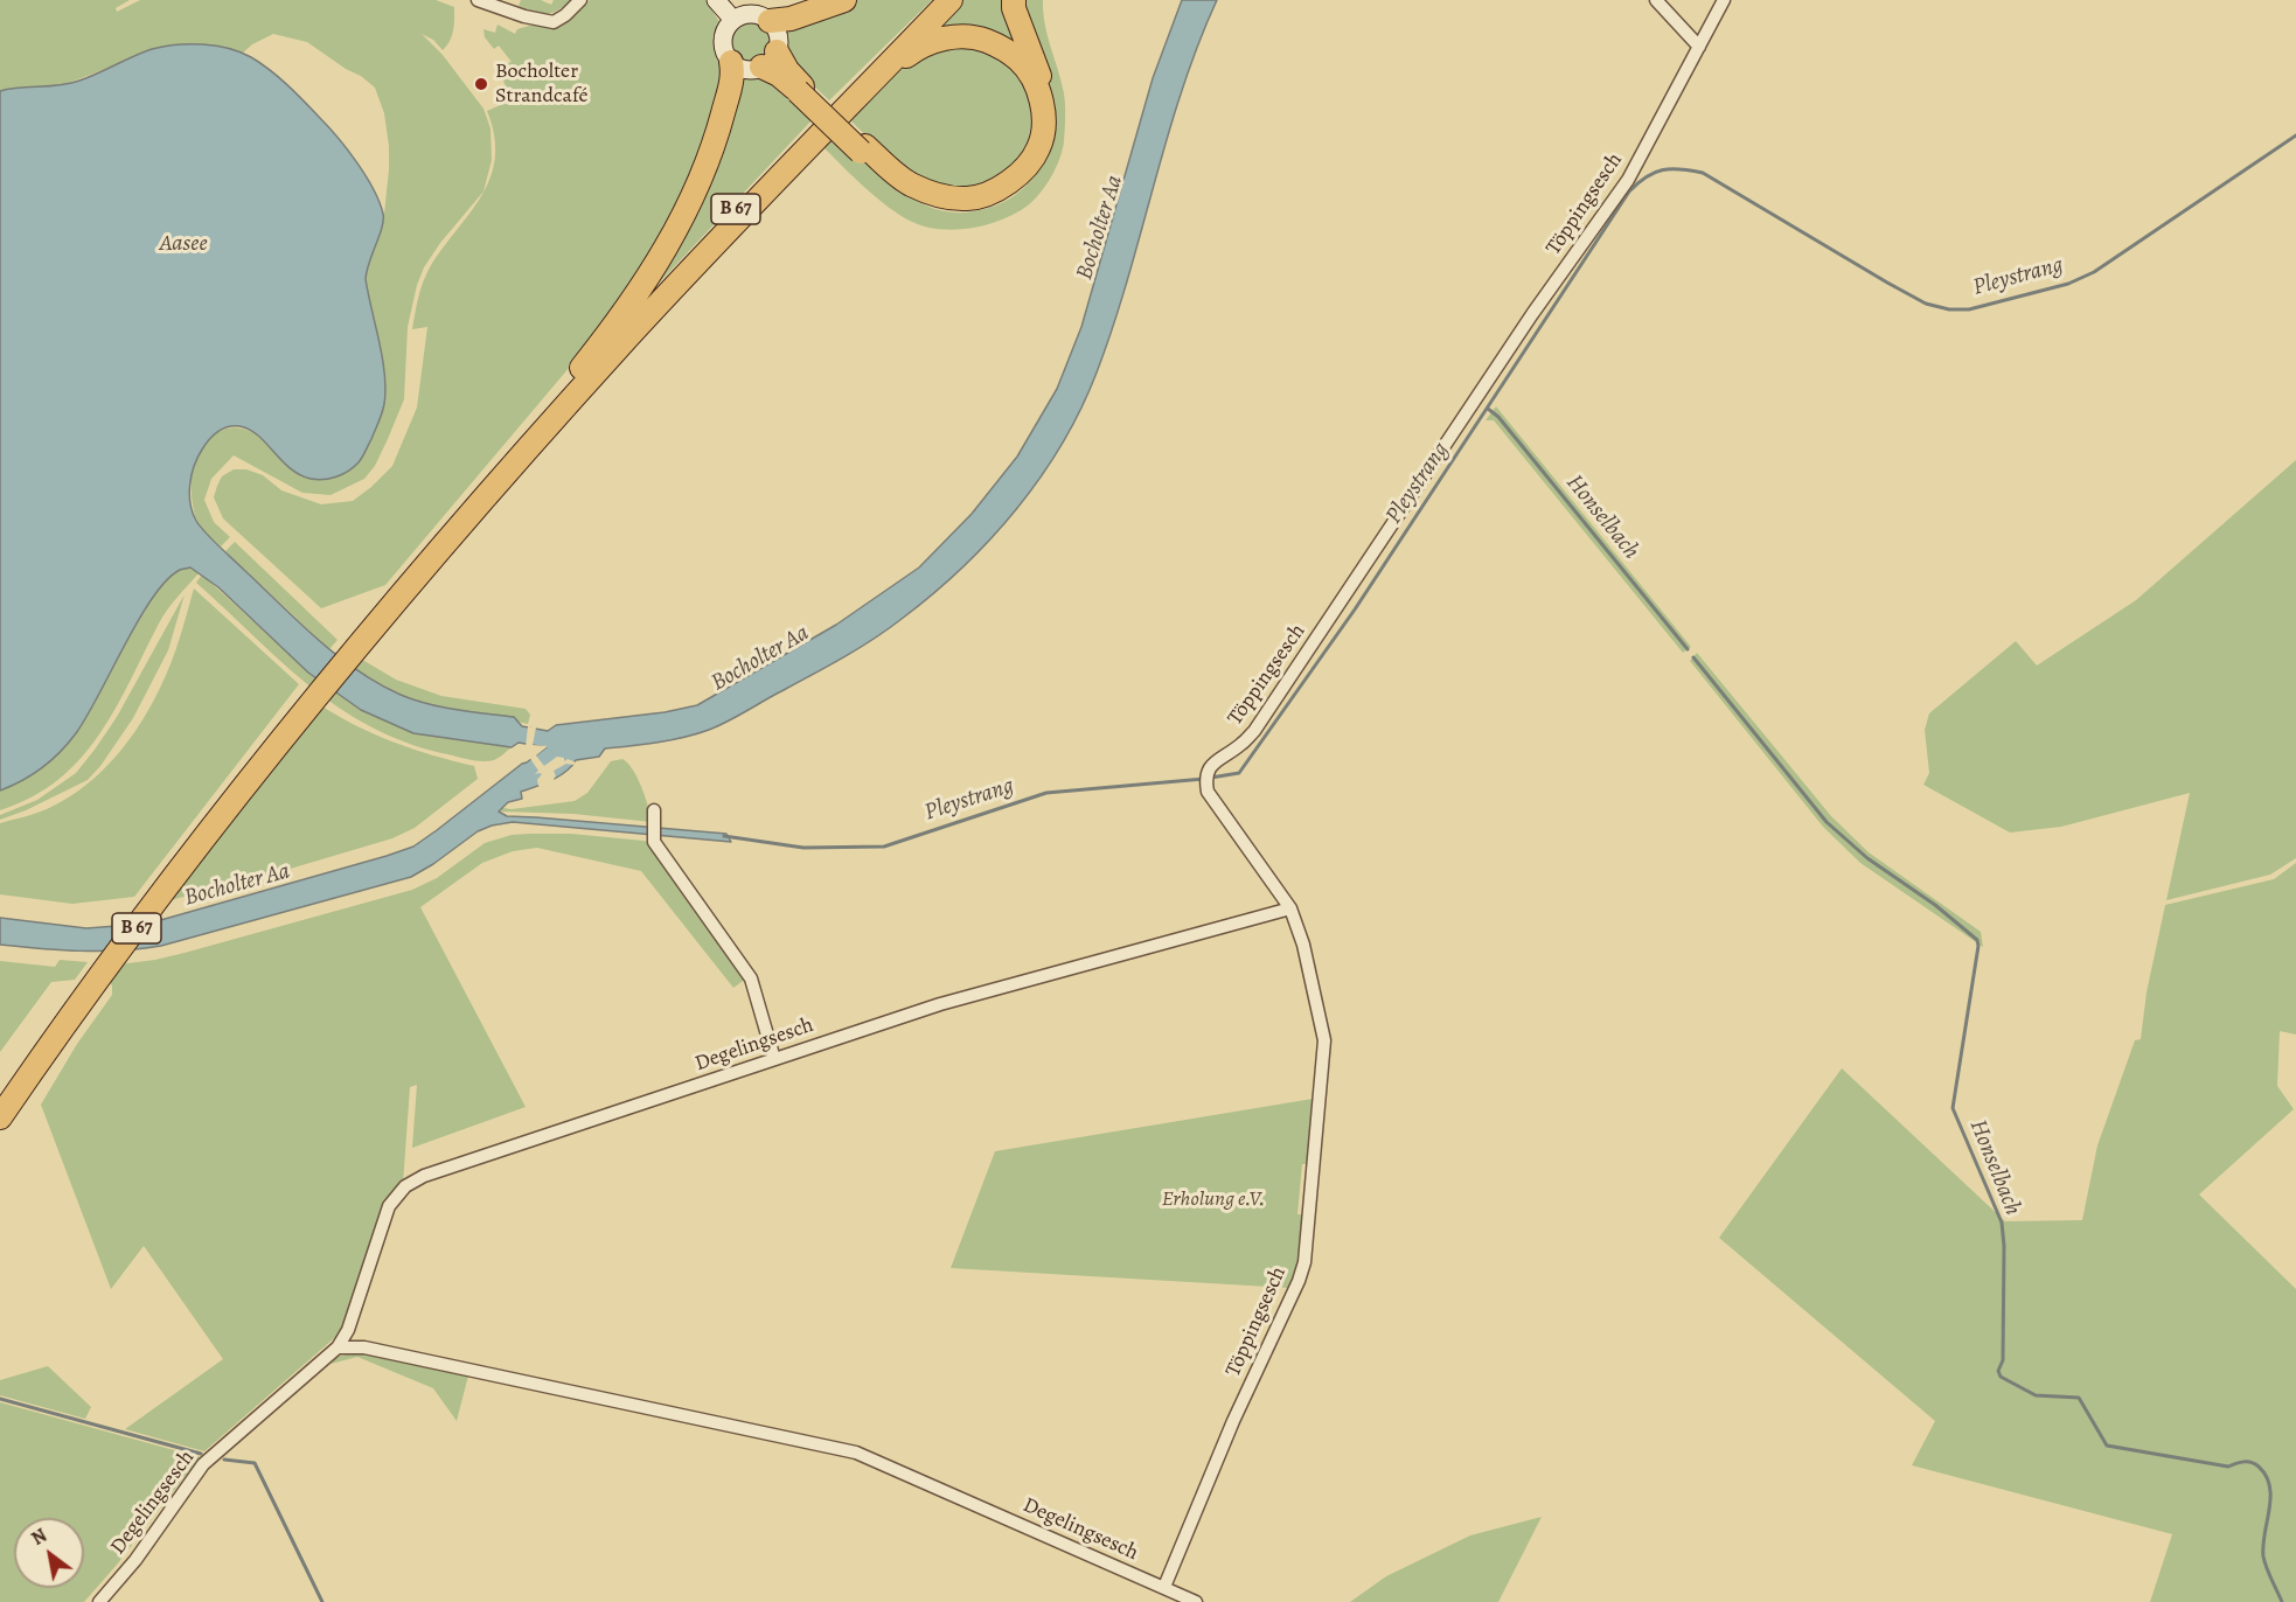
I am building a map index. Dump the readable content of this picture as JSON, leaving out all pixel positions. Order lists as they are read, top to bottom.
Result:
{
  "streets": {
    "highway": ["B 67"],
    "street": ["Töppingsesch", "Degelingsesch"]
  },
  "crossings": [
    ["Töppingsesch", "Degelingsesch"]
  ],
  "water": [
    "Bocholter Aa",
    "Aasee",
    "Pleystrang",
    "Honselbach"
  ],
  "parks": ["Erholung e.V."],
  "places": ["Bocholter Strandcafé"],
  "north": "top left"
}
